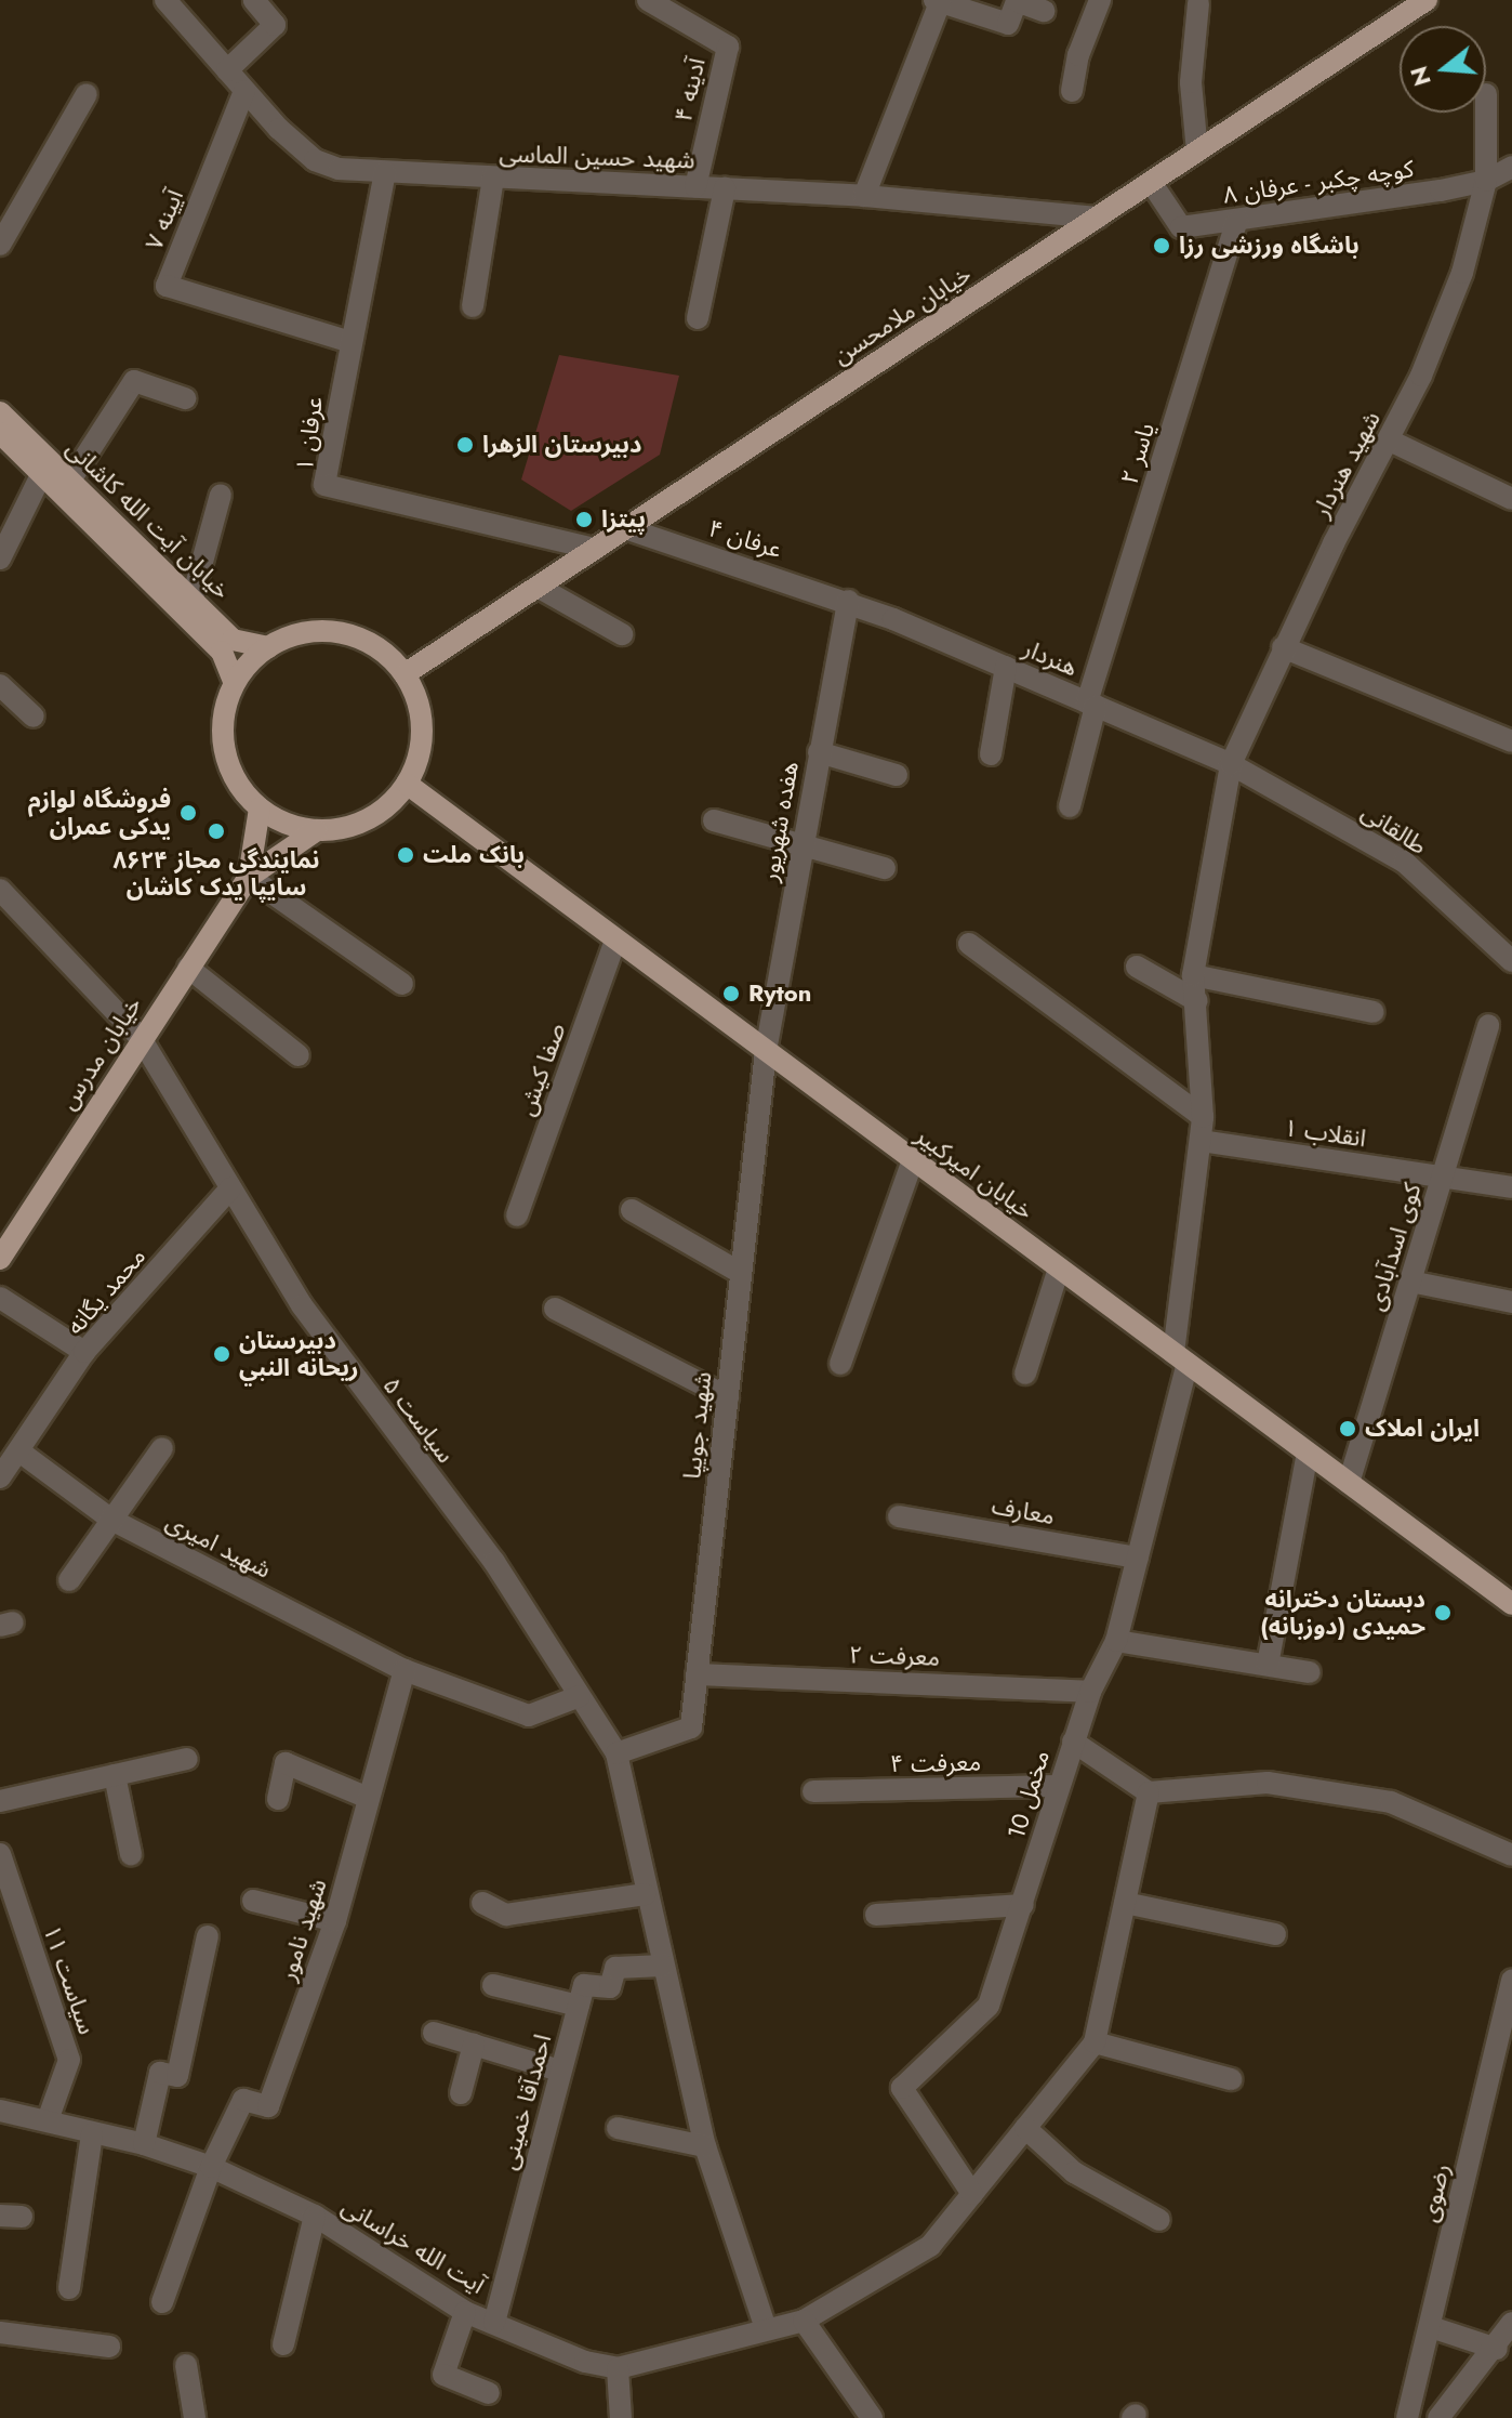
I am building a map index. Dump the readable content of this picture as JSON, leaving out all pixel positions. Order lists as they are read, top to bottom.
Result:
{
  "streets": {
    "main road": [
      "خیابان ملامحسن",
      "خیابان آیت الله کاشانی",
      "خیابان مدرس",
      "خیابان امیرکبیر"
    ],
    "street": [
      "آدینه ۴",
      "شهید حسین الماسی",
      "کوچه چکبر - عرفان ۸",
      "آیینه ۷",
      "عرفان ۱",
      "یاسر ۲",
      "شهید هنردار",
      "عرفان ۴",
      "هنردار",
      "هفده شهریور",
      "طالقانی",
      "صفا کیش",
      "انقلاب ۱",
      "کوی اسدآبادی",
      "محمد یگانه",
      "سیاست ۵",
      "شهید جویپا",
      "معارف",
      "شهید امیری",
      "معرفت ۲",
      "معرفت ۴",
      "مخمل 10",
      "شهید نامور",
      "سیاست ۱۱",
      "احمدآقا خمینی",
      "رضوی",
      "آیت الله خراسانی"
    ]
  },
  "crossings": [
    ["آدینه ۴", "شهید حسین الماسی"],
    ["شهید حسین الماسی", "آیینه ۷"],
    ["شهید حسین الماسی", "خیابان ملامحسن"],
    ["شهید حسین الماسی", "عرفان ۱"],
    ["کوچه چکبر - عرفان ۸", "خیابان ملامحسن"],
    ["کوچه چکبر - عرفان ۸", "یاسر ۲"],
    ["کوچه چکبر - عرفان ۸", "شهید هنردار"],
    ["آیینه ۷", "عرفان ۱"],
    ["خیابان ملامحسن", "عرفان ۱"],
    ["خیابان ملامحسن", "خیابان آیت الله کاشانی"],
    ["خیابان ملامحسن", "عرفان ۴"],
    ["خیابان ملامحسن", "خیابان امیرکبیر"],
    ["یاسر ۲", "هنردار"],
    ["شهید هنردار", "هنردار"],
    ["شهید هنردار", "طالقانی"],
    ["شهید هنردار", "مخمل 10"],
    ["خیابان آیت الله کاشانی", "خیابان امیرکبیر"],
    ["عرفان ۴", "هنردار"],
    ["عرفان ۴", "هفده شهریور"],
    ["هنردار", "هفده شهریور"],
    ["هنردار", "طالقانی"],
    ["هفده شهریور", "خیابان امیرکبیر"],
    ["هفده شهریور", "شهید جویپا"],
    ["خیابان مدرس", "سیاست ۵"],
    ["صفا کیش", "خیابان امیرکبیر"],
    ["انقلاب ۱", "کوی اسدآبادی"],
    ["انقلاب ۱", "مخمل 10"],
    ["خیابان امیرکبیر", "کوی اسدآبادی"],
    ["خیابان امیرکبیر", "شهید جویپا"],
    ["خیابان امیرکبیر", "مخمل 10"],
    ["محمد یگانه", "سیاست ۵"],
    ["محمد یگانه", "شهید امیری"],
    ["سیاست ۵", "شهید جویپا"],
    ["سیاست ۵", "شهید امیری"],
    ["شهید جویپا", "معرفت ۲"],
    ["معارف", "مخمل 10"],
    ["شهید امیری", "شهید نامور"],
    ["معرفت ۲", "مخمل 10"],
    ["معرفت ۴", "مخمل 10"],
    ["مخمل 10", "آیت الله خراسانی"],
    ["شهید نامور", "آیت الله خراسانی"],
    ["سیاست ۱۱", "آیت الله خراسانی"],
    ["احمدآقا خمینی", "آیت الله خراسانی"]
  ],
  "places": [
    "باشگاه ورزشی رزا",
    "دبیرستان الزهرا",
    "پیتزا",
    "فروشگاه لوازم یدکی عمران",
    "نمایندگی مجاز ۸۶۲۴ سایپا یدک کاشان",
    "بانک ملت",
    "Ryton",
    "دبيرستان ريحانه النبي",
    "ایران املاک",
    "دبستان دخترانه حمیدی (دوزبانه)"
  ],
  "north": "left"
}
